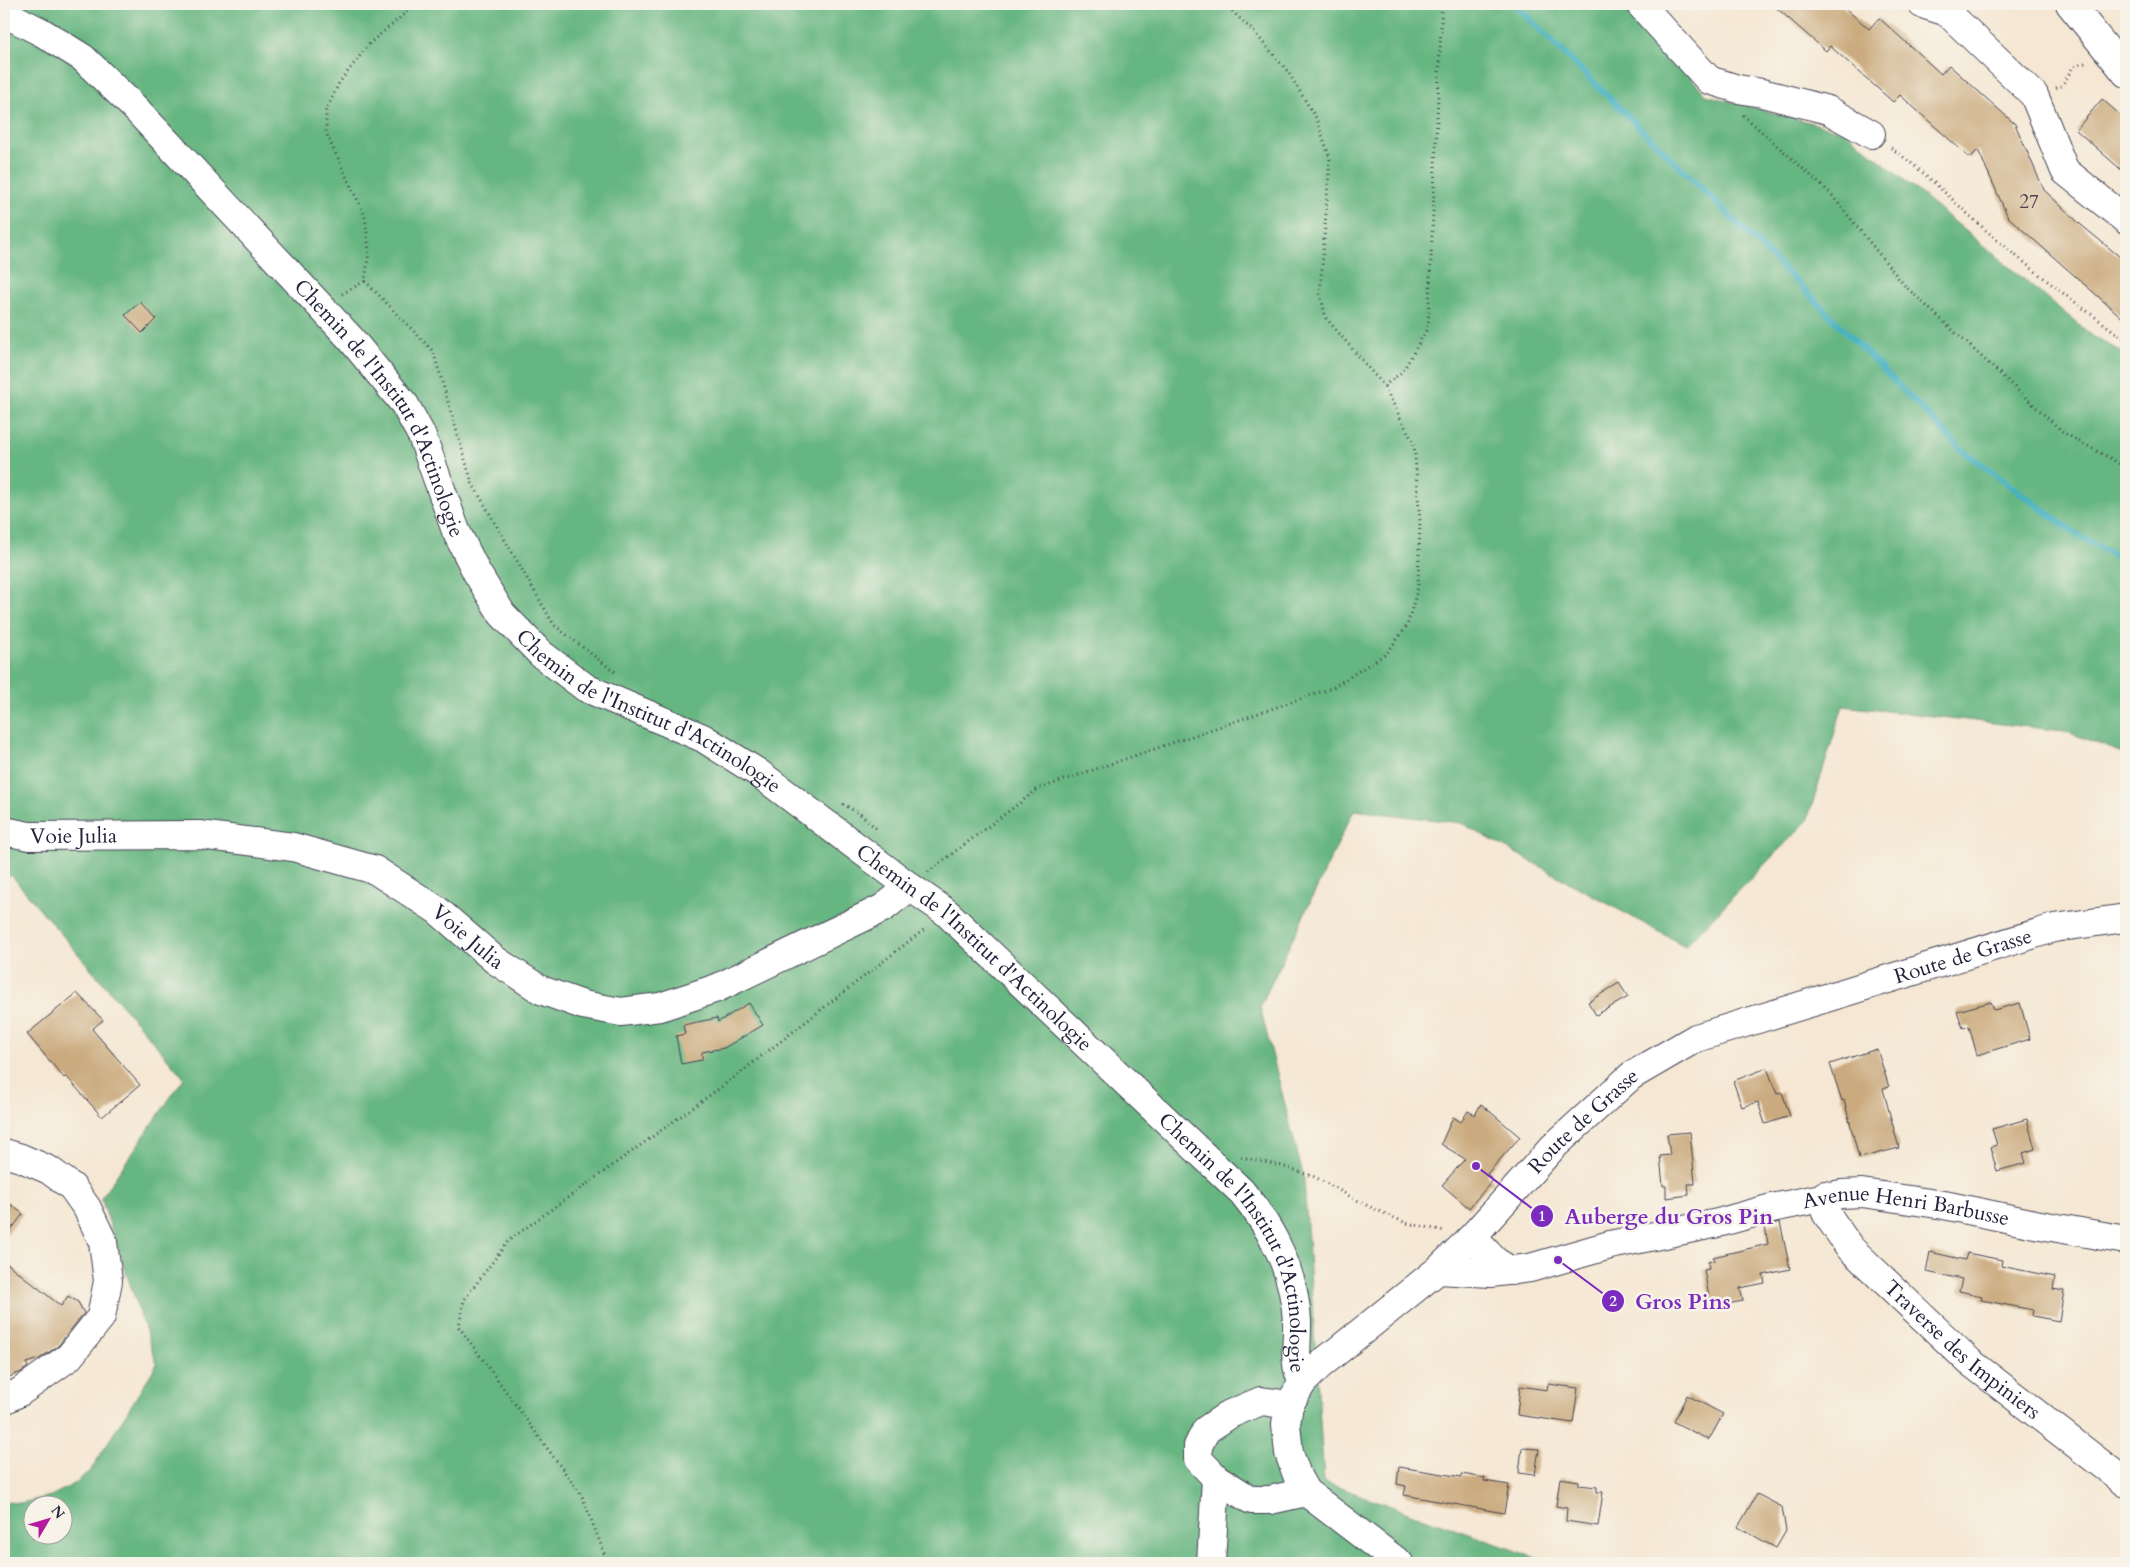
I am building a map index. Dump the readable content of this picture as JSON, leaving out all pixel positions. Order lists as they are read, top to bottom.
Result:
{
  "streets": {
    "street": [
      "Chemin de l'Institut d'Actinologie",
      "Voie Julia",
      "Route de Grasse",
      "Avenue Henri Barbusse",
      "Traverse des Impiniers"
    ]
  },
  "crossings": [
    ["Chemin de l'Institut d'Actinologie", "Voie Julia"],
    ["Chemin de l'Institut d'Actinologie", "Route de Grasse"],
    ["Route de Grasse", "Avenue Henri Barbusse"],
    ["Avenue Henri Barbusse", "Traverse des Impiniers"]
  ],
  "places": ["Auberge du Gros Pin", "Gros Pins"],
  "house_numbers": ["27"],
  "north": "top right"
}
